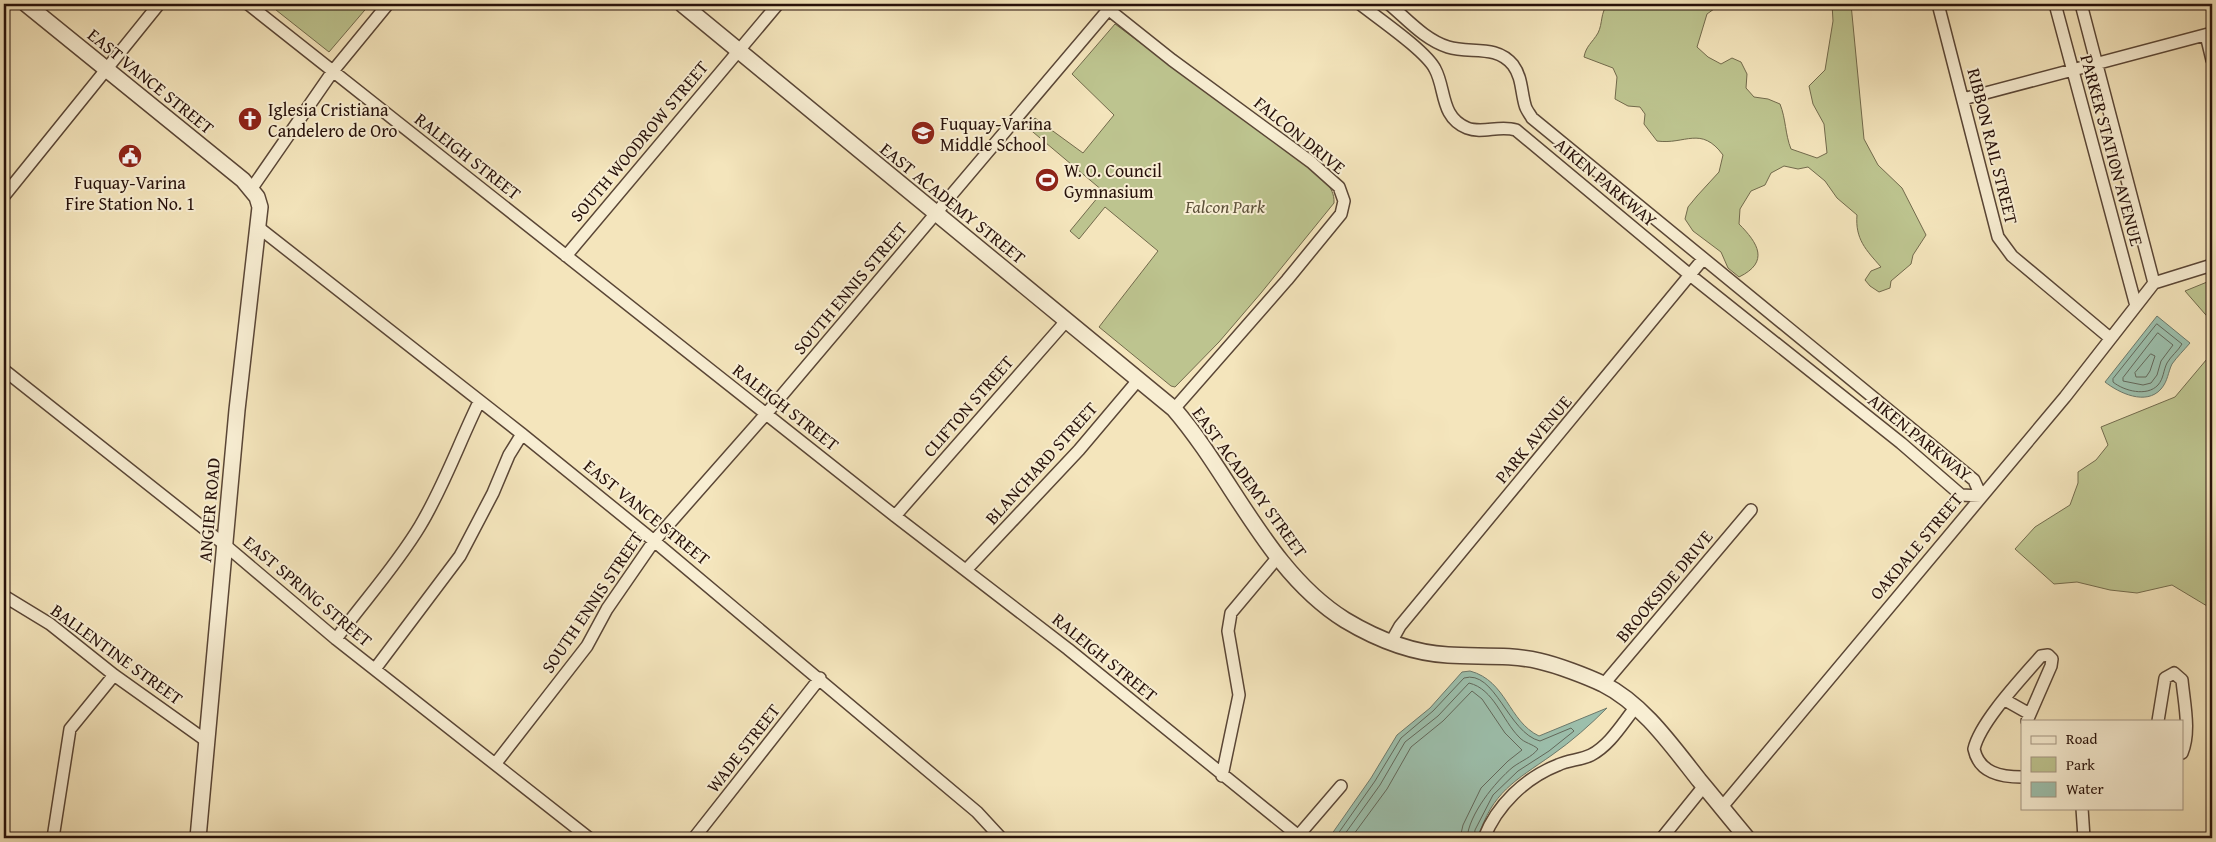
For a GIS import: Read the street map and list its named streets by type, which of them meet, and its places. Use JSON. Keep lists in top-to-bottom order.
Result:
{
  "streets": {
    "street": [
      "EAST VANCE STREET",
      "FALCON DRIVE",
      "SOUTH WOODROW STREET",
      "RIBBON RAIL STREET",
      "PARKER STATION AVENUE",
      "RALEIGH STREET",
      "AIKEN PARKWAY",
      "EAST ACADEMY STREET",
      "SOUTH ENNIS STREET",
      "CLIFTON STREET",
      "PARK AVENUE",
      "BLANCHARD STREET",
      "ANGIER ROAD",
      "OAKDALE STREET",
      "BROOKSIDE DRIVE",
      "EAST SPRING STREET",
      "BALLENTINE STREET",
      "WADE STREET"
    ]
  },
  "crossings": [
    ["EAST VANCE STREET", "SOUTH ENNIS STREET"],
    ["EAST VANCE STREET", "ANGIER ROAD"],
    ["EAST VANCE STREET", "WADE STREET"],
    ["FALCON DRIVE", "EAST ACADEMY STREET"],
    ["FALCON DRIVE", "SOUTH ENNIS STREET"],
    ["SOUTH WOODROW STREET", "RALEIGH STREET"],
    ["SOUTH WOODROW STREET", "EAST ACADEMY STREET"],
    ["RIBBON RAIL STREET", "OAKDALE STREET"],
    ["PARKER STATION AVENUE", "OAKDALE STREET"],
    ["RALEIGH STREET", "SOUTH ENNIS STREET"],
    ["RALEIGH STREET", "CLIFTON STREET"],
    ["RALEIGH STREET", "BLANCHARD STREET"],
    ["AIKEN PARKWAY", "PARK AVENUE"],
    ["AIKEN PARKWAY", "OAKDALE STREET"],
    ["EAST ACADEMY STREET", "SOUTH ENNIS STREET"],
    ["EAST ACADEMY STREET", "CLIFTON STREET"],
    ["EAST ACADEMY STREET", "PARK AVENUE"],
    ["EAST ACADEMY STREET", "BLANCHARD STREET"],
    ["EAST ACADEMY STREET", "OAKDALE STREET"],
    ["EAST ACADEMY STREET", "BROOKSIDE DRIVE"],
    ["SOUTH ENNIS STREET", "EAST SPRING STREET"],
    ["ANGIER ROAD", "EAST SPRING STREET"],
    ["ANGIER ROAD", "BALLENTINE STREET"]
  ],
  "parks": ["Falcon Park"],
  "places": {
    "church": ["Iglesia Cristiana Candelero de Oro"],
    "school or university": ["Fuquay-Varina Middle School"],
    "public building": ["Fuquay-Varina Fire Station No. 1"],
    "sports": ["W. O. Council Gymnasium"]
  },
  "legend": ["Road", "Park", "Water"]
}
